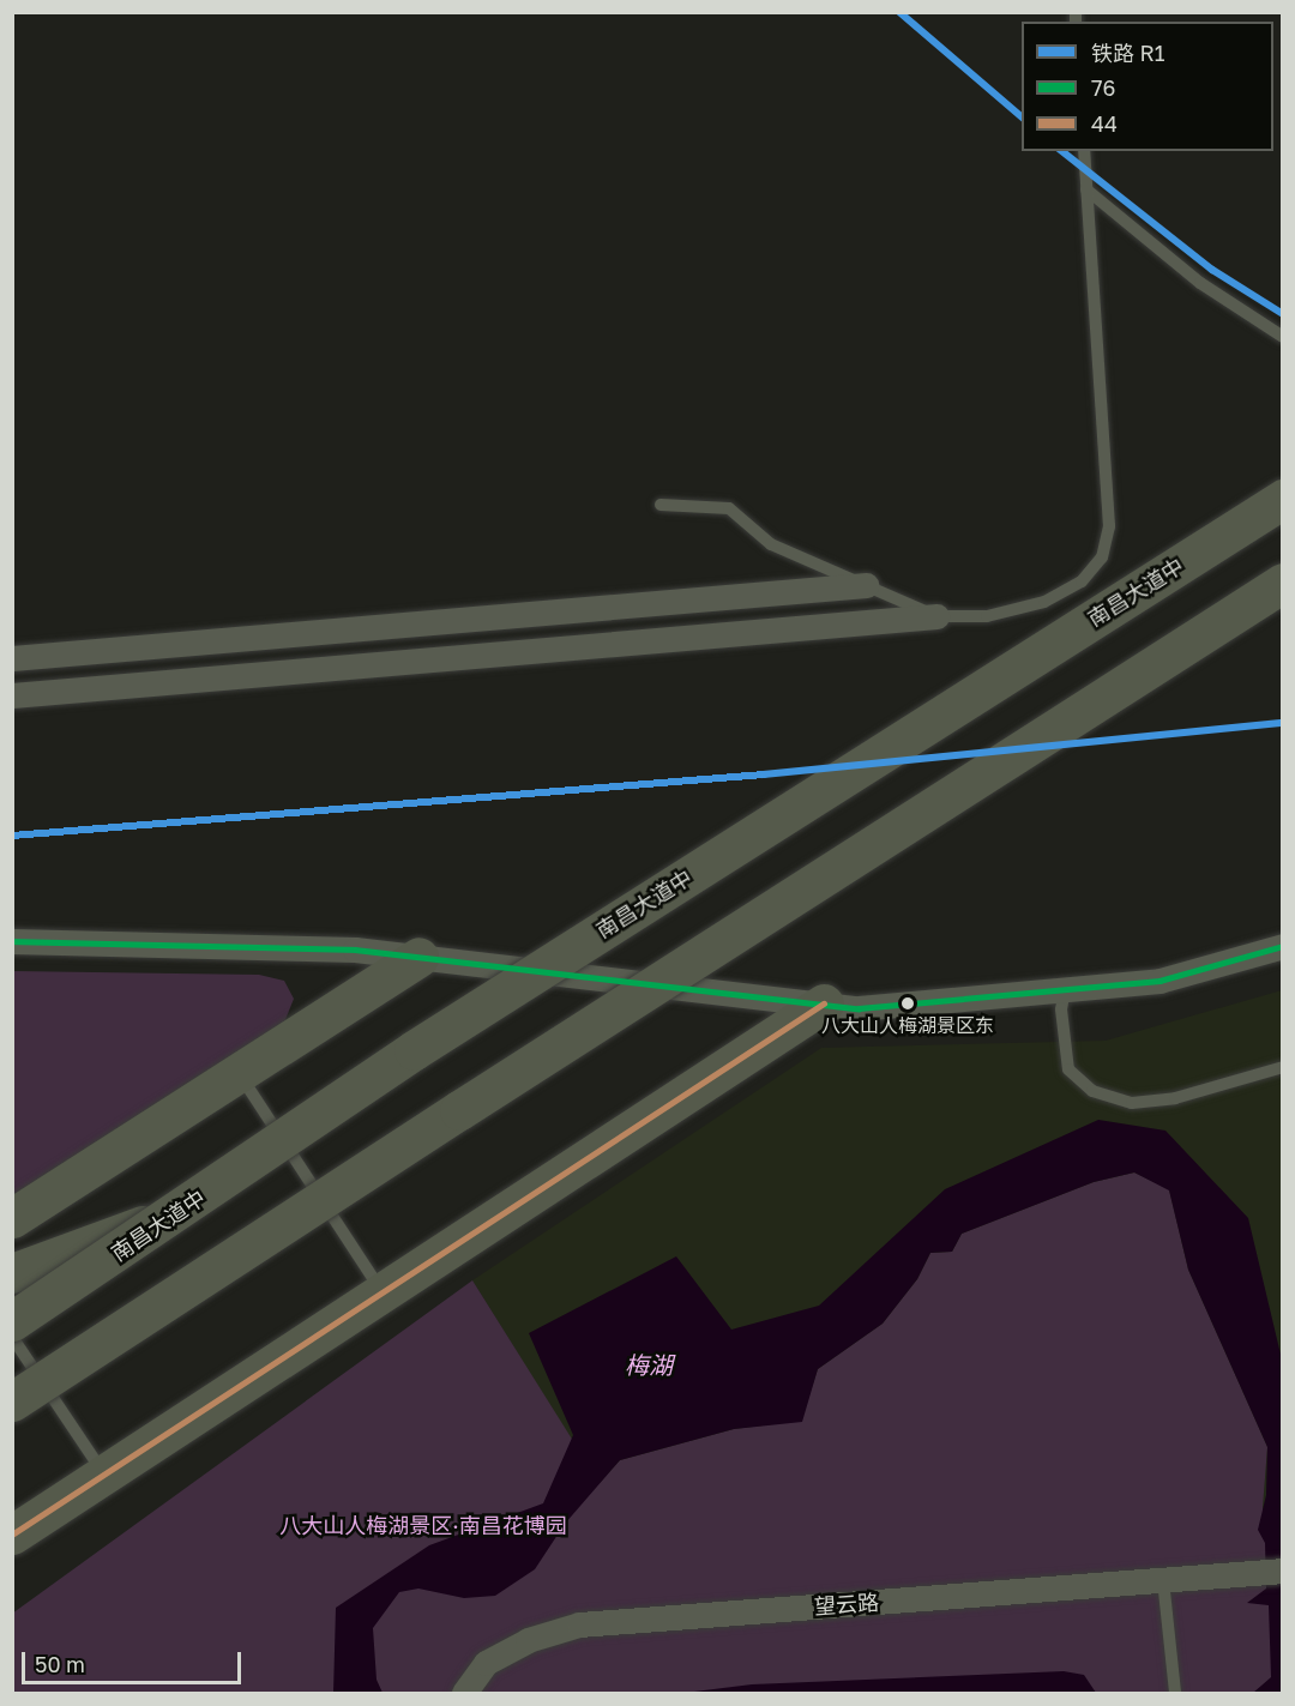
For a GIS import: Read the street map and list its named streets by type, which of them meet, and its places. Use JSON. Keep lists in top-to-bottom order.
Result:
{
  "streets": {
    "highway": ["南昌大道中"],
    "street": ["望云路"]
  },
  "water": ["梅湖"],
  "parks": ["八大山人梅湖景区·南昌花博园"],
  "places": ["八大山人梅湖景区东"],
  "lines": ["rail line R1", "transit line 76", "transit line 44"],
  "legend": ["铁路 R1", "76", "44"],
  "scale_bar": "50 m"
}
